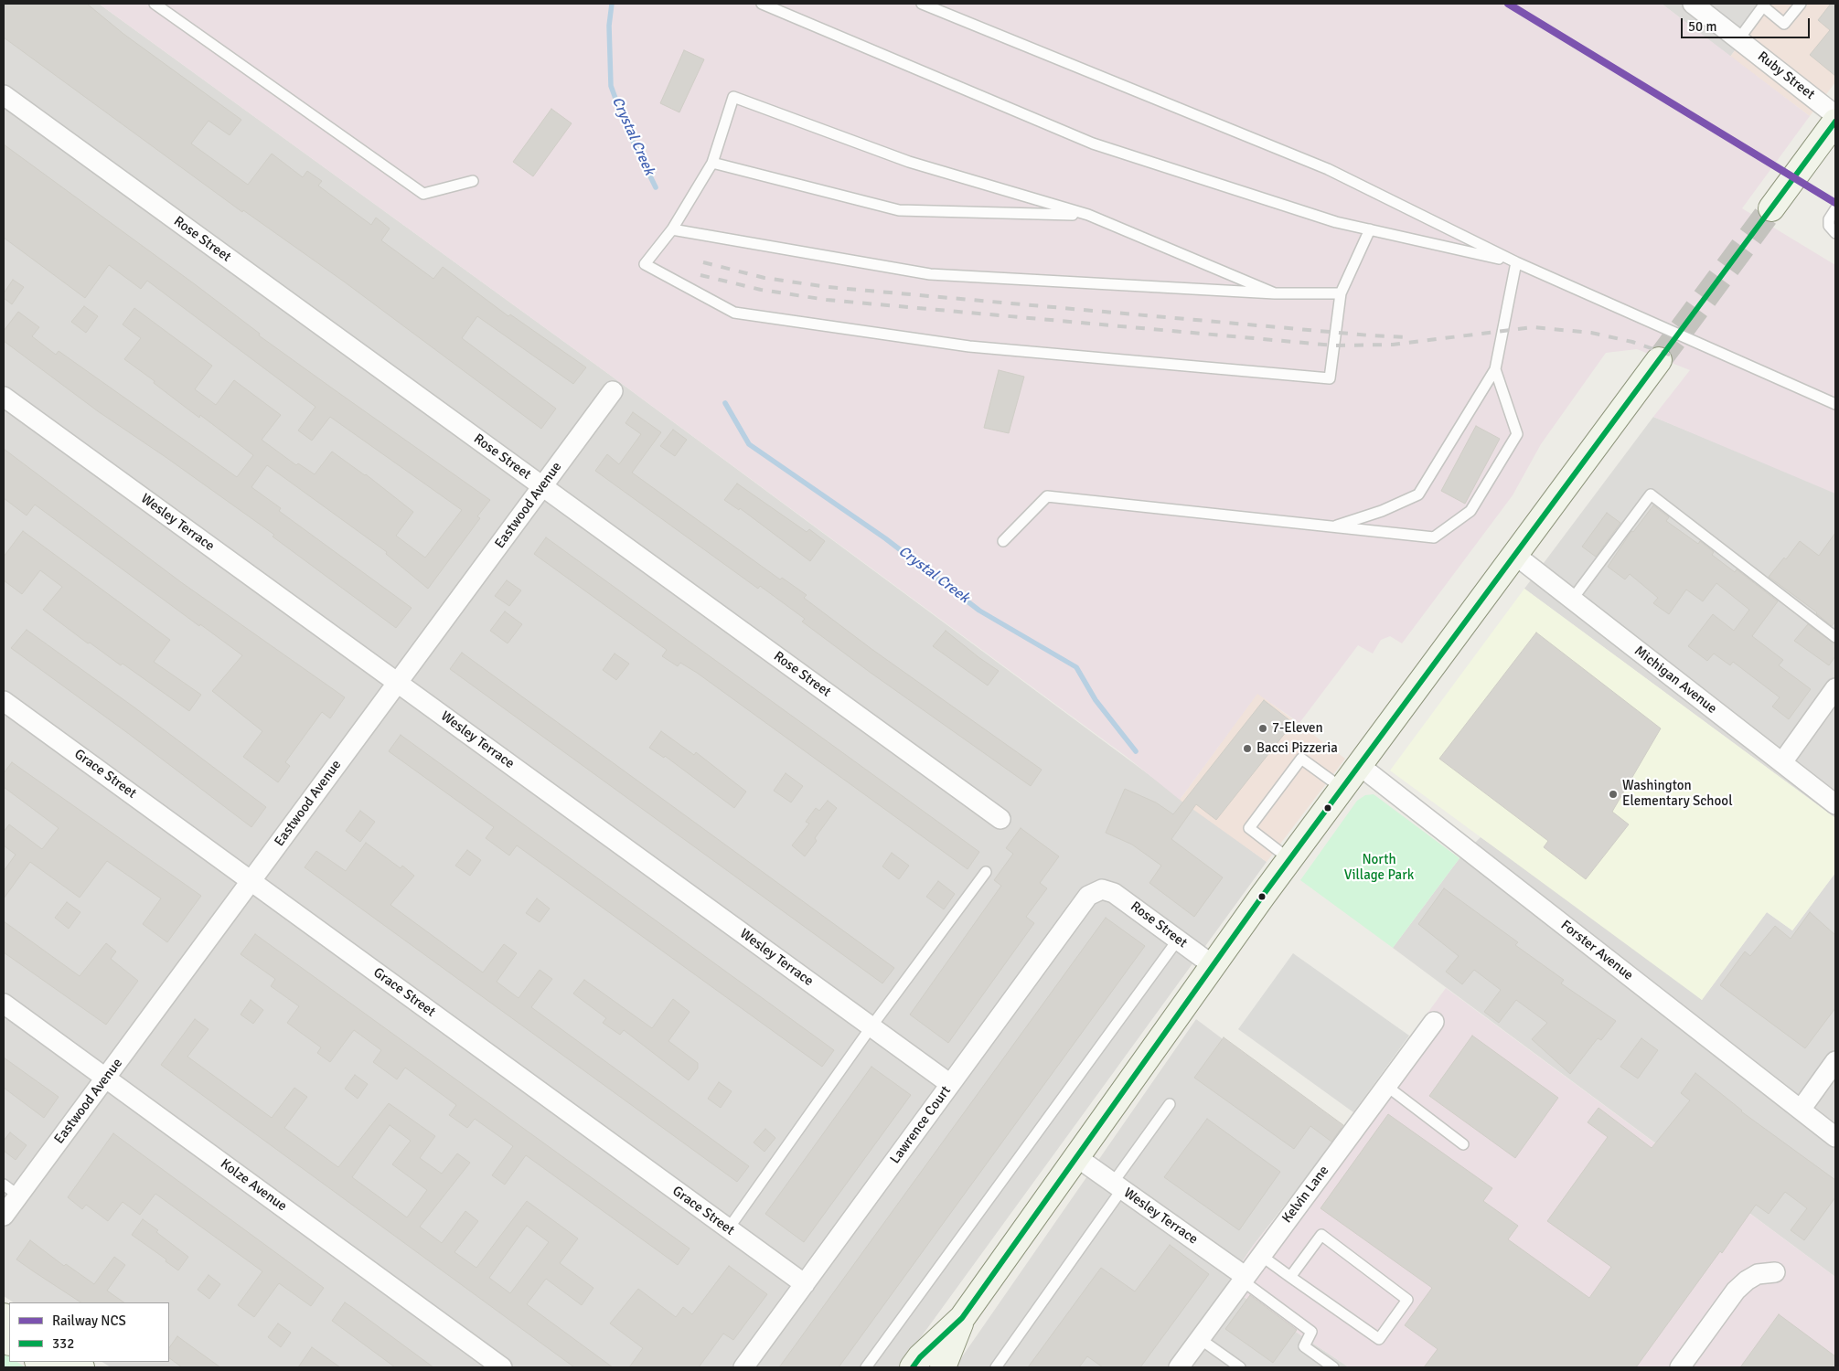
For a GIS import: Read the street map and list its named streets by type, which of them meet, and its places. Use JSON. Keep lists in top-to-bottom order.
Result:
{
  "streets": {
    "street": [
      "Ruby Street",
      "Rose Street",
      "Eastwood Avenue",
      "Wesley Terrace",
      "Michigan Avenue",
      "Grace Street",
      "Forster Avenue",
      "Lawrence Court",
      "Kolze Avenue",
      "Kelvin Lane"
    ]
  },
  "crossings": [
    ["Rose Street", "Eastwood Avenue"],
    ["Rose Street", "Lawrence Court"],
    ["Eastwood Avenue", "Wesley Terrace"],
    ["Eastwood Avenue", "Grace Street"],
    ["Eastwood Avenue", "Kolze Avenue"],
    ["Wesley Terrace", "Lawrence Court"],
    ["Wesley Terrace", "Kelvin Lane"],
    ["Grace Street", "Lawrence Court"]
  ],
  "water": ["Crystal Creek"],
  "parks": ["North Village Park"],
  "places": ["7-Eleven", "Bacci Pizzeria", "Washington Elementary School"],
  "lines": ["rail line NCS", "transit line 332"],
  "legend": ["Railway NCS", "332"],
  "scale_bar": "50 m"
}
